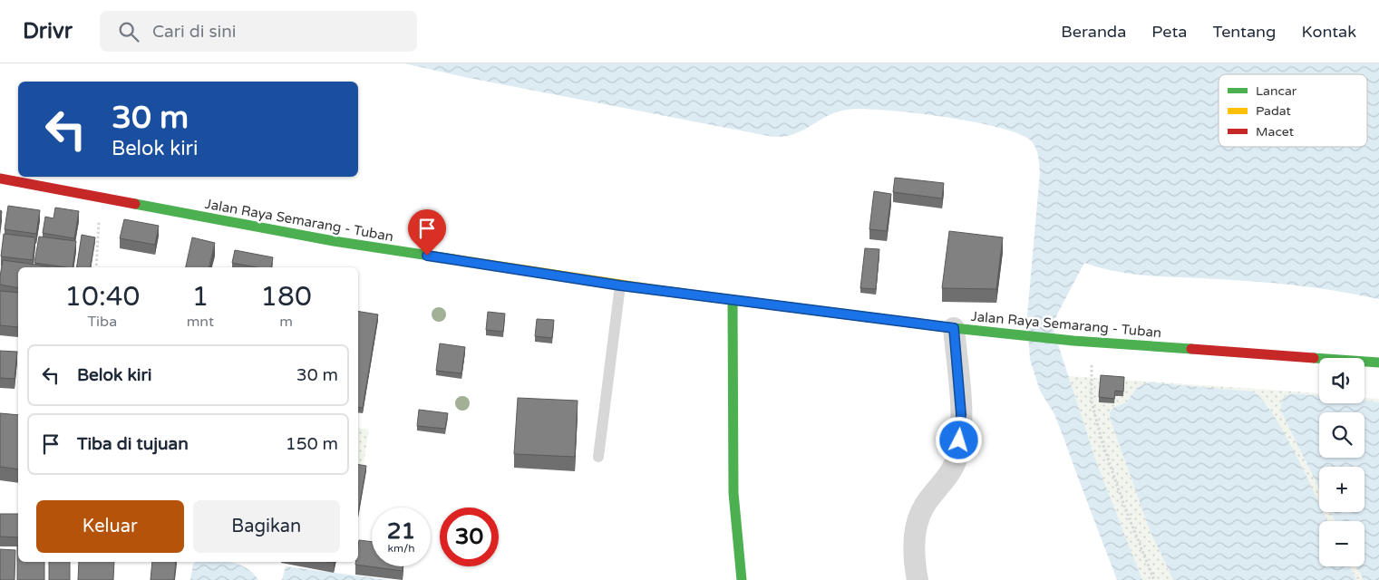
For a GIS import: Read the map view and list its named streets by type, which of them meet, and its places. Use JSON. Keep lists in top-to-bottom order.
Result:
{
  "streets": {
    "main road": ["Jalan Raya Semarang - Tuban"]
  },
  "legend": ["Lancar", "Padat", "Macet"],
  "page": {
    "header": "Drivr",
    "search": "Cari di sini",
    "nav": [
      "Beranda",
      "Peta",
      "Tentang",
      "Kontak"
    ],
    "turn": ["30 m", "Belok kiri"],
    "eta": [
      "10:40",
      "Tiba",
      "1",
      "mnt",
      "180",
      "m"
    ],
    "list": [
      {
        "name": "Belok kiri",
        "value": "30 m"
      },
      {
        "name": "Tiba di tujuan",
        "value": "150 m"
      }
    ],
    "map_buttons": ["+", "−"],
    "buttons": ["Keluar", "Bagikan"],
    "speed": "21 km/h",
    "limit": "30"
  }
}
